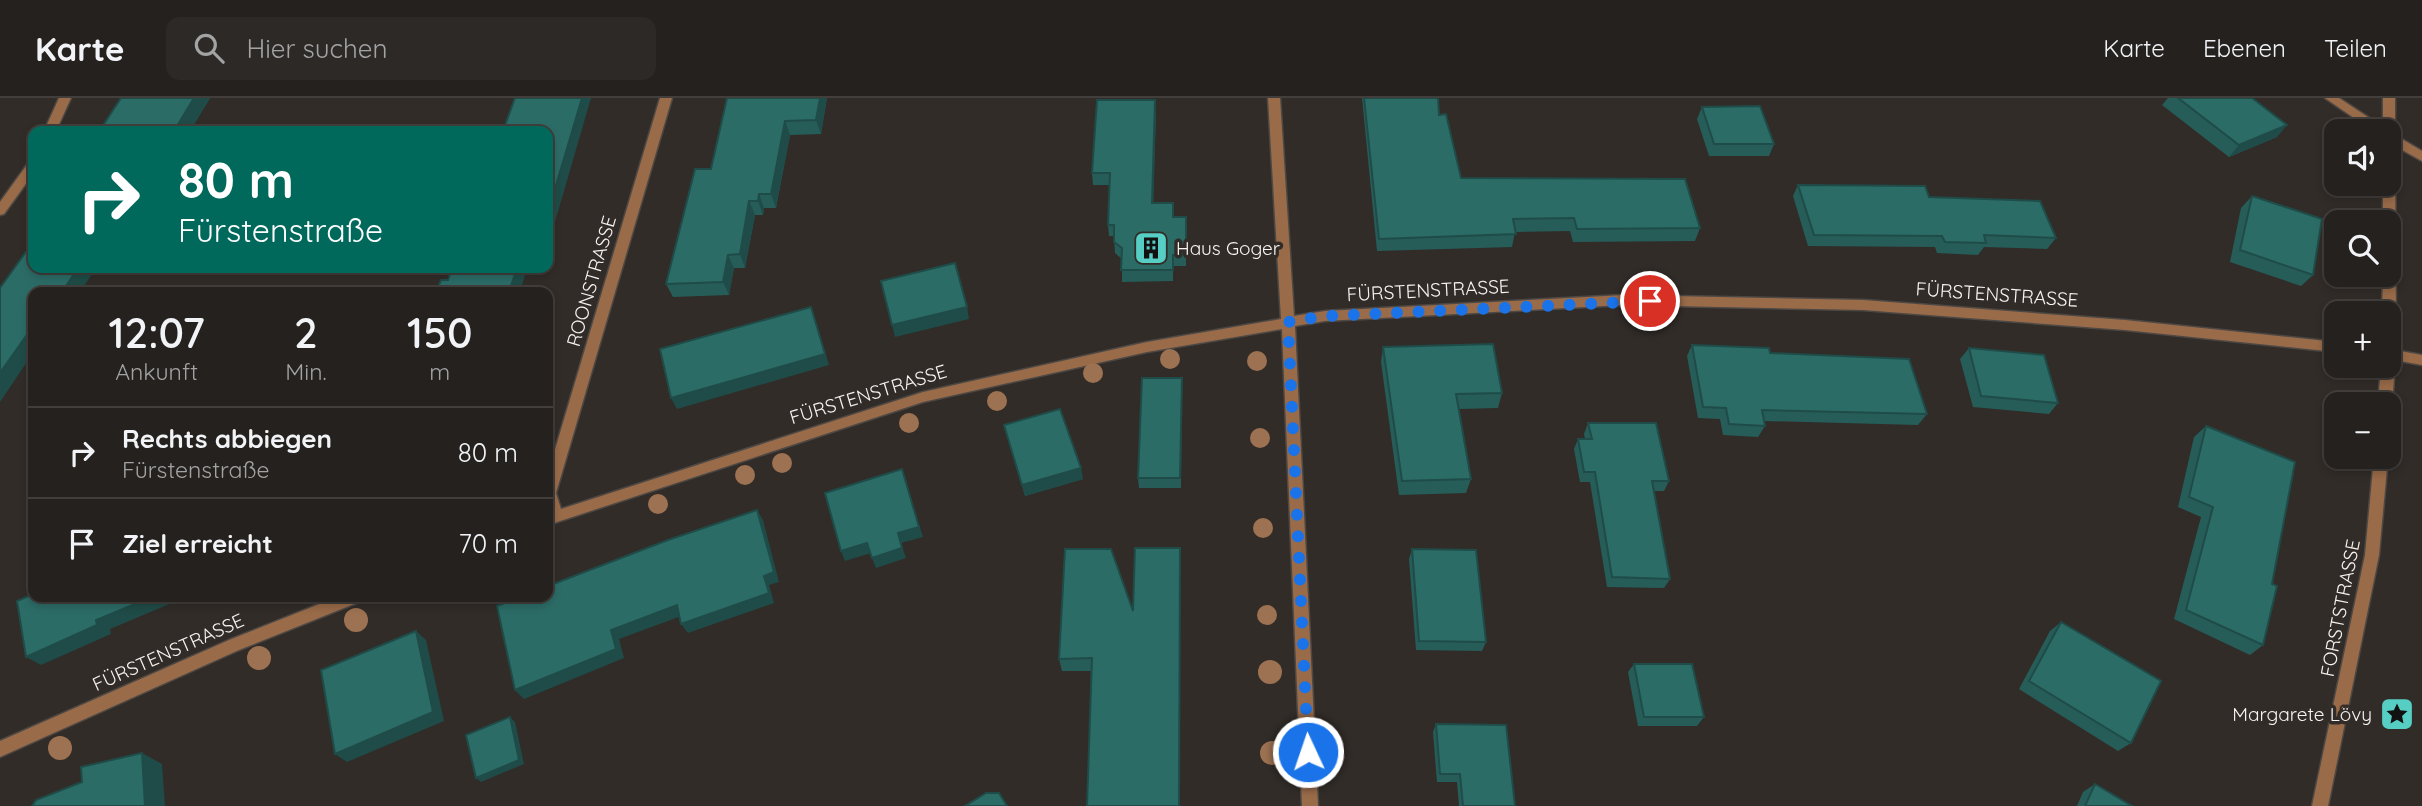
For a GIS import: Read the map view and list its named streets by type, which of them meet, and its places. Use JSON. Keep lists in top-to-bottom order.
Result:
{
  "streets": {
    "street": ["ROONSTRASSE", "FÜRSTENSTRASSE", "FORSTSTRASSE"]
  },
  "places": {
    "building": ["Haus Goger"],
    "place": ["Margarete Lövy"]
  },
  "page": {
    "header": "Karte",
    "search": "Hier suchen",
    "nav": ["Karte", "Ebenen", "Teilen"],
    "map_buttons": ["+", "−"],
    "turn": ["80 m", "Fürstenstraße"],
    "eta": [
      "12:07",
      "Ankunft",
      "2",
      "Min.",
      "150",
      "m"
    ],
    "list": [
      {
        "name": "Rechts abbiegen",
        "note": "Fürstenstraße",
        "value": "80 m"
      },
      {
        "name": "Ziel erreicht",
        "value": "70 m"
      }
    ]
  }
}
